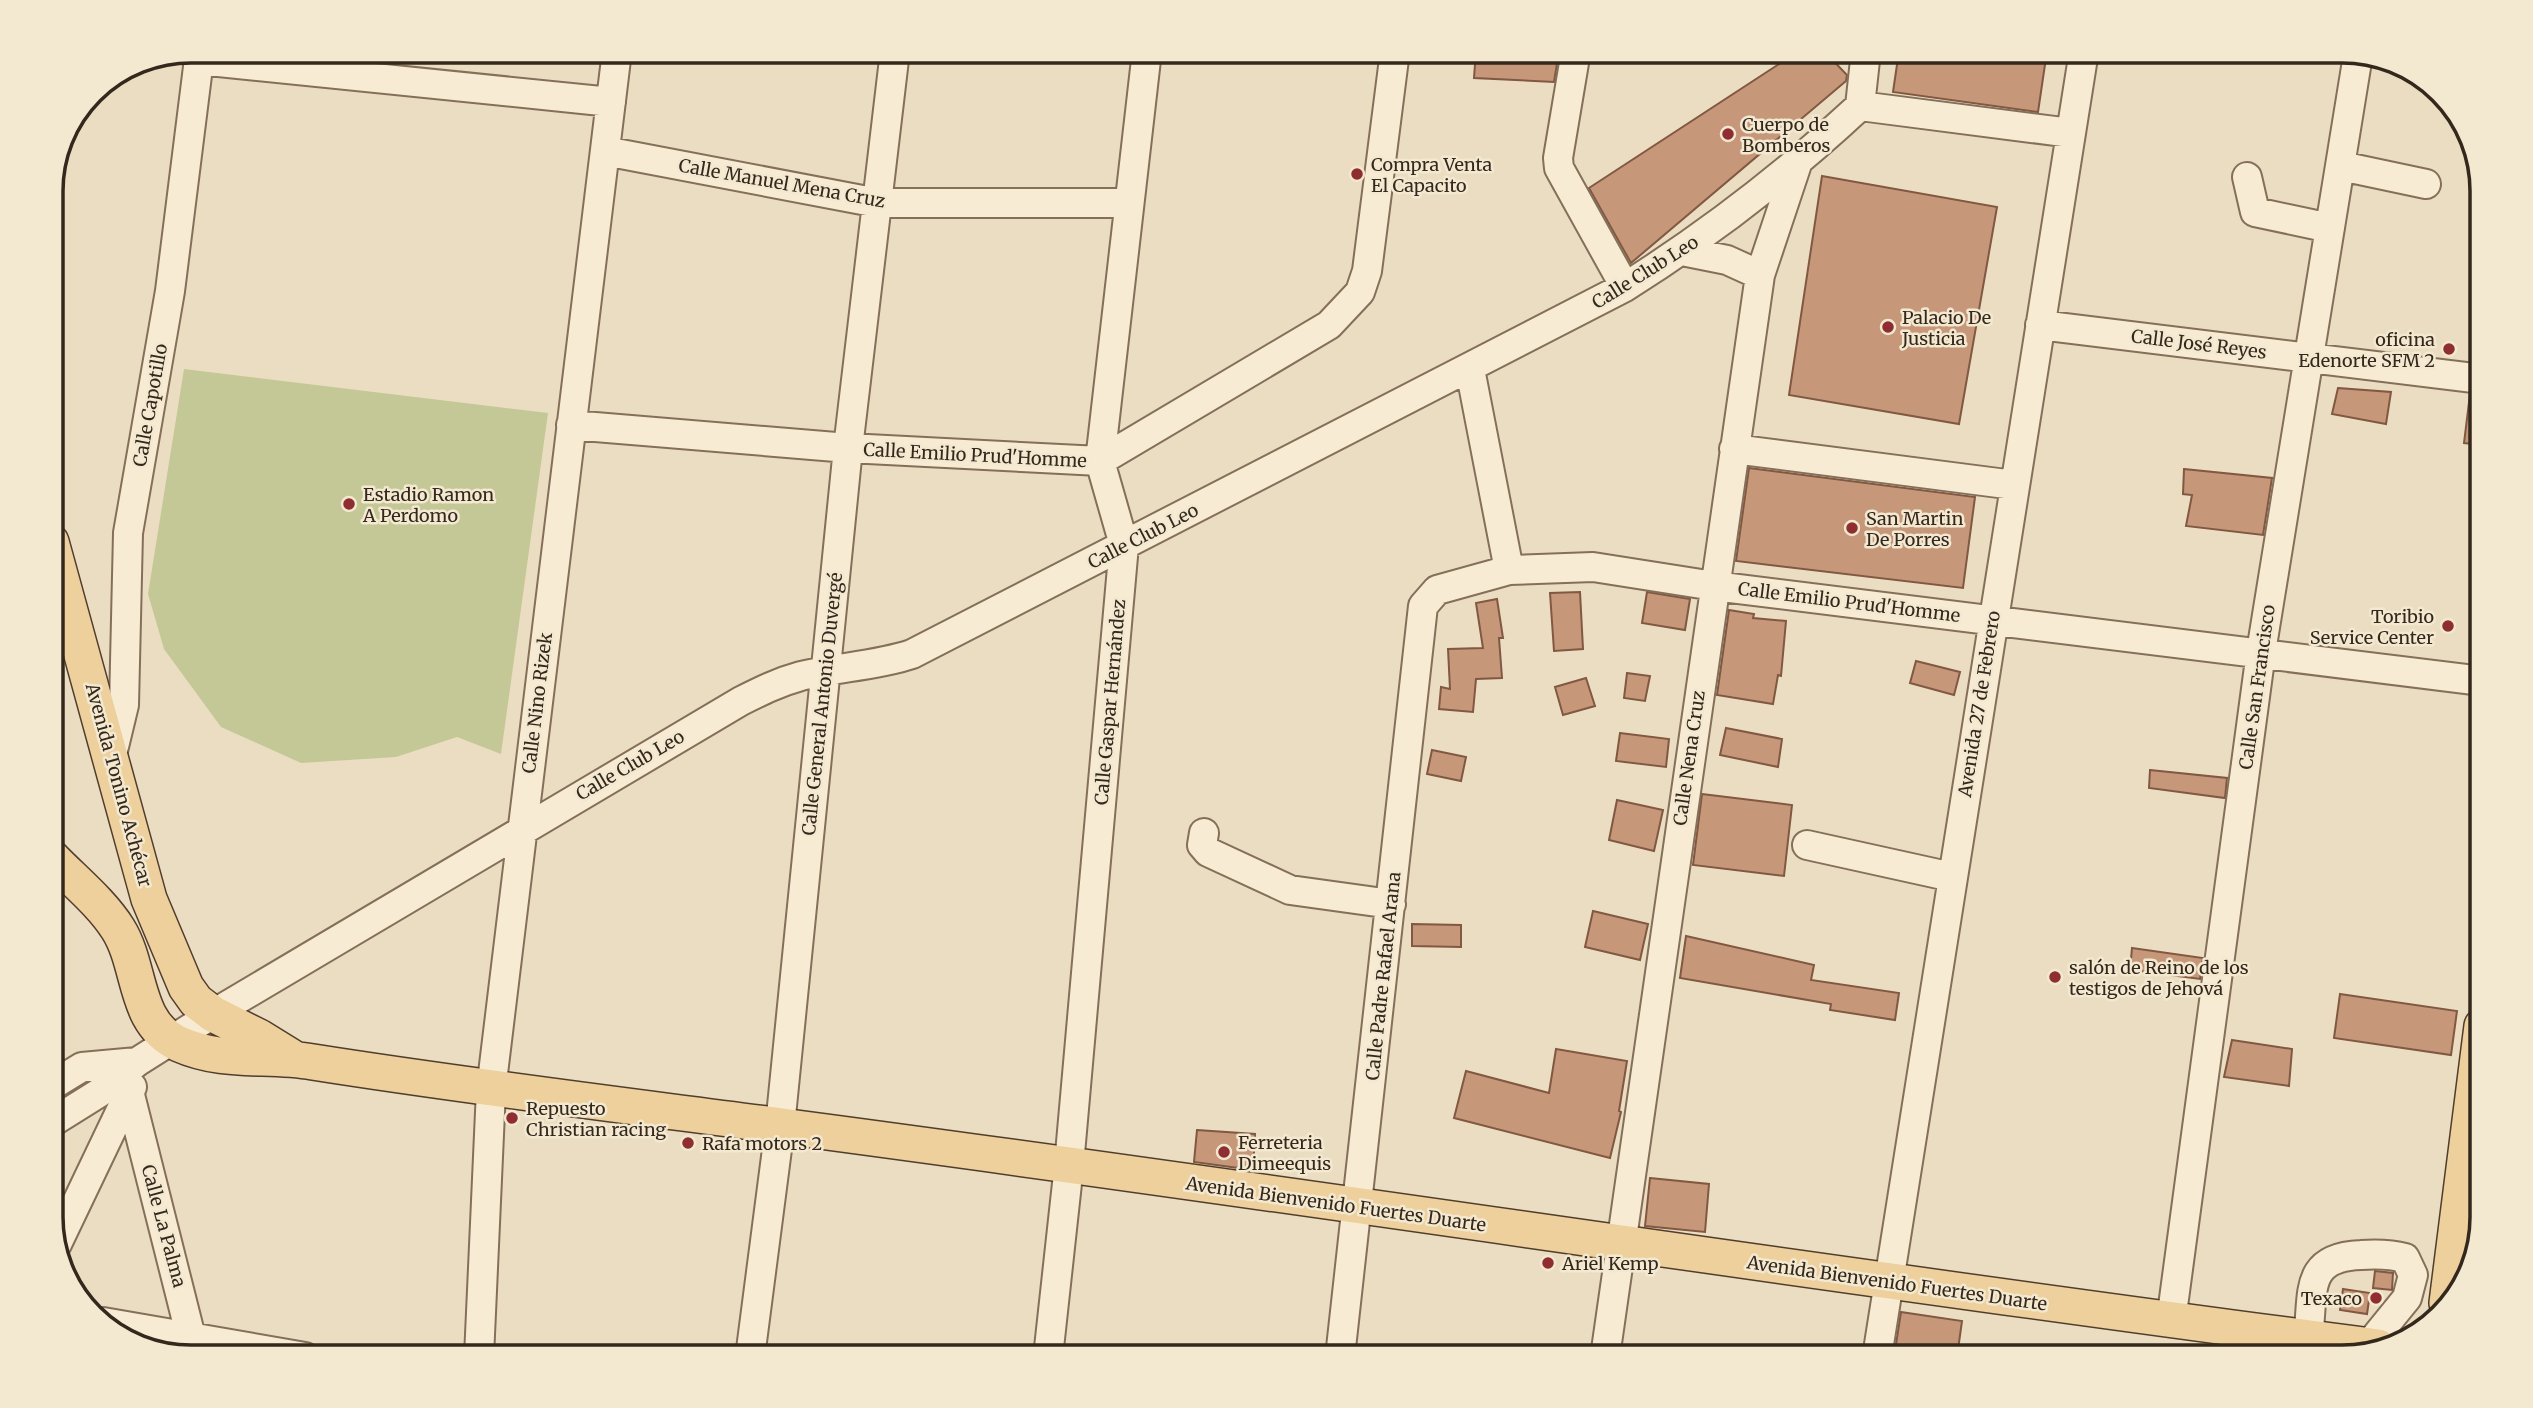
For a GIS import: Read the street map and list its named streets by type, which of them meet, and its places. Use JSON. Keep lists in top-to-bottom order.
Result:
{
  "streets": {
    "main road": ["Avenida Tonino Achécar", "Avenida Bienvenido Fuertes Duarte"],
    "street": [
      "Calle Manuel Mena Cruz",
      "Calle Club Leo",
      "Calle José Reyes",
      "Calle Capotillo",
      "Calle Emilio Prud'Homme",
      "Calle San Francisco",
      "Calle Gaspar Hernández",
      "Calle Nino Rizek",
      "Calle General Antonio Duvergé",
      "Avenida 27 de Febrero",
      "Calle Nena Cruz",
      "Calle Padre Rafael Arana",
      "Calle La Palma"
    ]
  },
  "crossings": [
    ["Calle Manuel Mena Cruz", "Calle Gaspar Hernández"],
    ["Calle Manuel Mena Cruz", "Calle Nino Rizek"],
    ["Calle Manuel Mena Cruz", "Calle General Antonio Duvergé"],
    ["Calle Club Leo", "Calle Gaspar Hernández"],
    ["Calle Club Leo", "Calle Nino Rizek"],
    ["Calle Club Leo", "Calle General Antonio Duvergé"],
    ["Calle Club Leo", "Calle Nena Cruz"],
    ["Calle Club Leo", "Avenida Tonino Achécar"],
    ["Calle Club Leo", "Avenida Bienvenido Fuertes Duarte"],
    ["Calle José Reyes", "Calle San Francisco"],
    ["Calle José Reyes", "Avenida 27 de Febrero"],
    ["Calle Capotillo", "Avenida Tonino Achécar"],
    ["Calle Emilio Prud'Homme", "Calle San Francisco"],
    ["Calle Emilio Prud'Homme", "Calle Gaspar Hernández"],
    ["Calle Emilio Prud'Homme", "Calle Nino Rizek"],
    ["Calle Emilio Prud'Homme", "Calle General Antonio Duvergé"],
    ["Calle Emilio Prud'Homme", "Avenida 27 de Febrero"],
    ["Calle Emilio Prud'Homme", "Calle Nena Cruz"],
    ["Calle Emilio Prud'Homme", "Calle Padre Rafael Arana"],
    ["Calle San Francisco", "Avenida Bienvenido Fuertes Duarte"],
    ["Calle Gaspar Hernández", "Avenida Bienvenido Fuertes Duarte"],
    ["Calle Nino Rizek", "Avenida Bienvenido Fuertes Duarte"],
    ["Calle General Antonio Duvergé", "Avenida Bienvenido Fuertes Duarte"],
    ["Avenida 27 de Febrero", "Avenida Bienvenido Fuertes Duarte"],
    ["Calle Nena Cruz", "Avenida Bienvenido Fuertes Duarte"],
    ["Avenida Tonino Achécar", "Avenida Bienvenido Fuertes Duarte"],
    ["Calle Padre Rafael Arana", "Avenida Bienvenido Fuertes Duarte"]
  ],
  "places": [
    "Cuerpo de Bomberos",
    "Compra Venta El Capacito",
    "Palacio De Justicia",
    "oficina Edenorte SFM 2",
    "Estadio Ramon A Perdomo",
    "San Martin De Porres",
    "Toribio Service Center",
    "salón de Reino de los testigos de Jehová",
    "Repuesto Christian racing",
    "Rafa motors 2",
    "Ferreteria Dimeequis",
    "Ariel Kemp",
    "Texaco"
  ]
}
